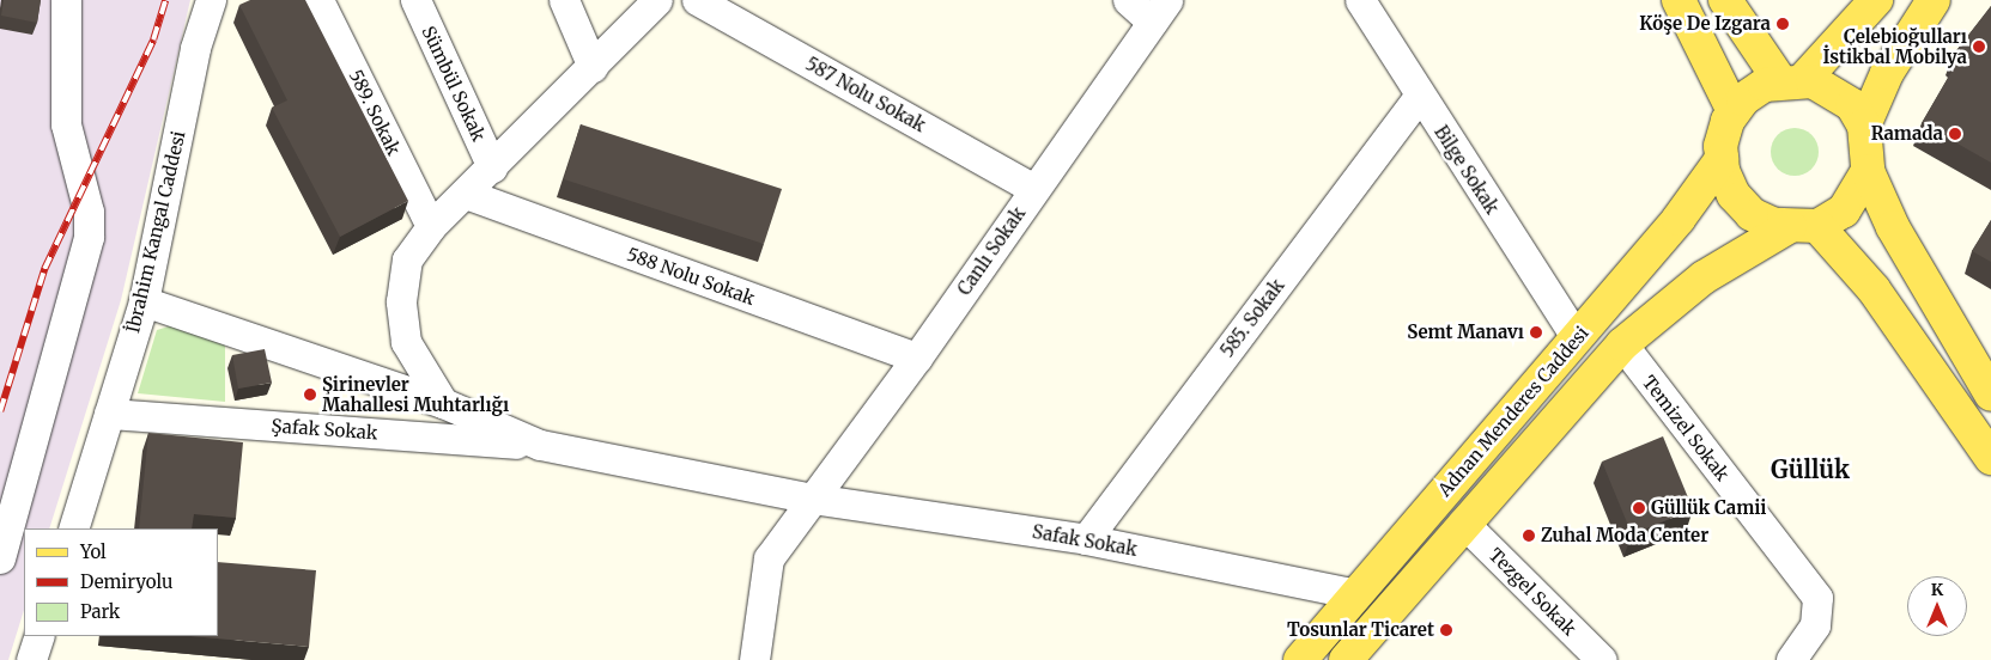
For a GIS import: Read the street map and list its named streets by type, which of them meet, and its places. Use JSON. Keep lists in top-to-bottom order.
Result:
{
  "streets": {
    "main road": ["Adnan Menderes Caddesi"],
    "street": [
      "Sümbül Sokak",
      "587 Nolu Sokak",
      "589. Sokak",
      "Bilge Sokak",
      "İbrahim Kangal Caddesi",
      "Canlı Sokak",
      "588 Nolu Sokak",
      "585. Sokak",
      "Temizel Sokak",
      "Şafak Sokak",
      "Safak Sokak",
      "Tezgel Sokak"
    ]
  },
  "crossings": [
    ["587 Nolu Sokak", "Canlı Sokak"],
    ["Bilge Sokak", "585. Sokak"],
    ["Bilge Sokak", "Adnan Menderes Caddesi"],
    ["İbrahim Kangal Caddesi", "Şafak Sokak"],
    ["Canlı Sokak", "588 Nolu Sokak"],
    ["Canlı Sokak", "Şafak Sokak"],
    ["Canlı Sokak", "Safak Sokak"],
    ["585. Sokak", "Safak Sokak"],
    ["Adnan Menderes Caddesi", "Temizel Sokak"],
    ["Adnan Menderes Caddesi", "Safak Sokak"],
    ["Adnan Menderes Caddesi", "Tezgel Sokak"],
    ["Şafak Sokak", "Safak Sokak"]
  ],
  "districts": ["Güllük"],
  "places": [
    "Köşe De Izgara",
    "Çelebioğulları İstikbal Mobilya",
    "Ramada",
    "Semt Manavı",
    "Şirinevler Mahallesi Muhtarlığı",
    "Güllük Camii",
    "Zuhal Moda Center",
    "Tosunlar Ticaret"
  ],
  "legend": ["Yol", "Demiryolu", "Park"],
  "north": "top"
}
